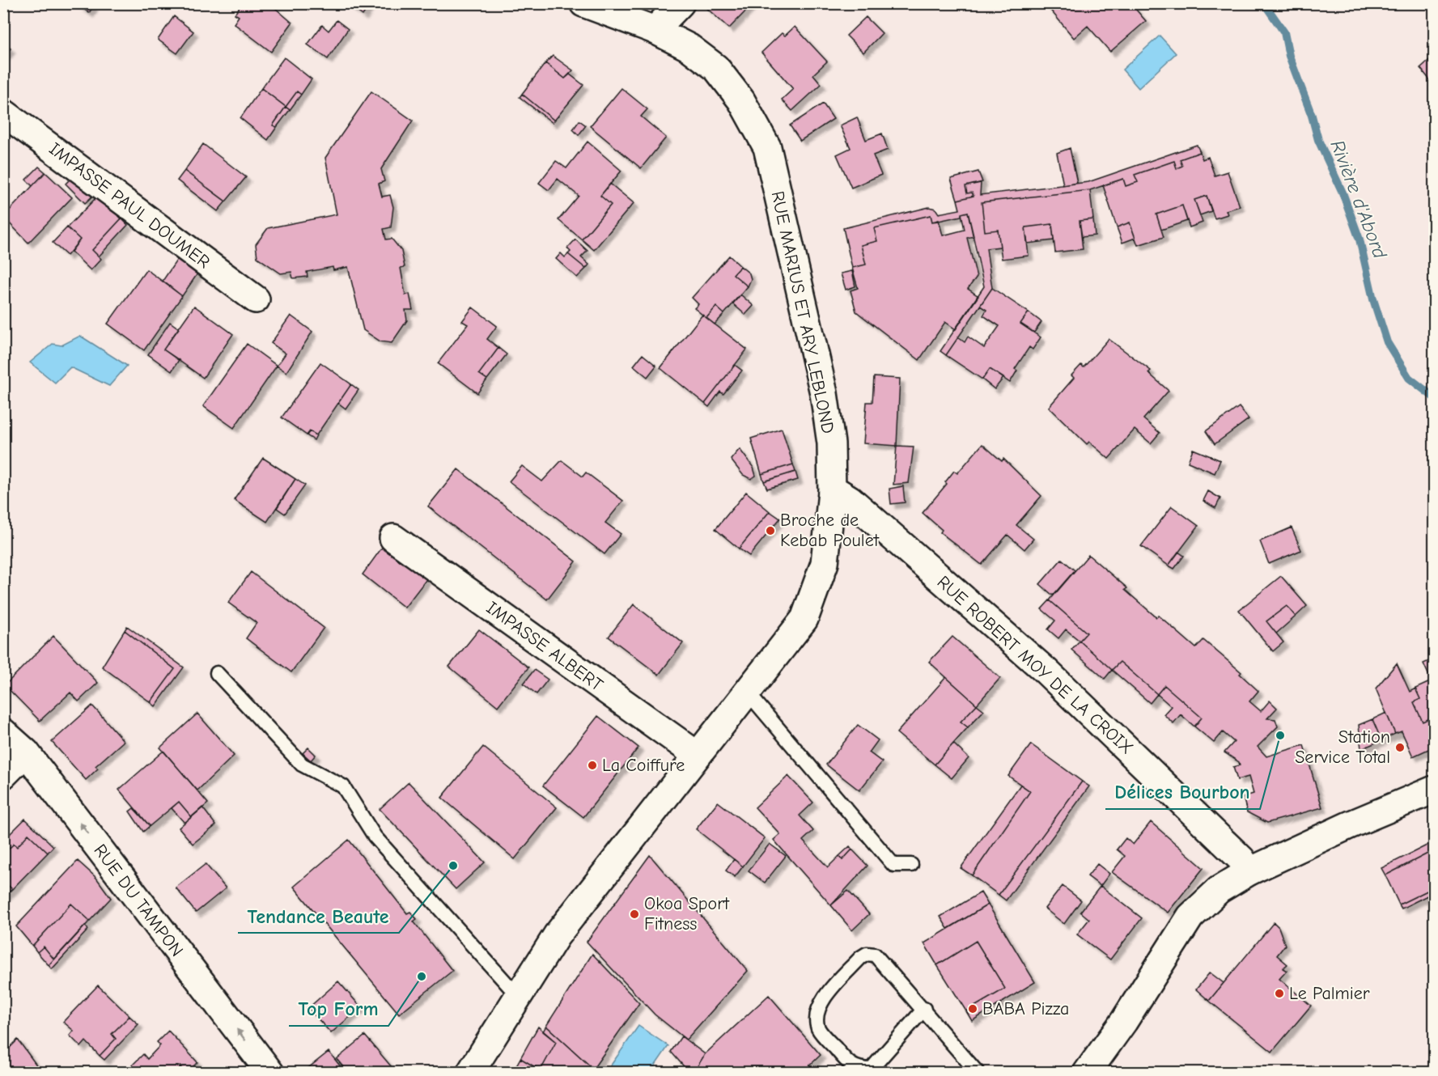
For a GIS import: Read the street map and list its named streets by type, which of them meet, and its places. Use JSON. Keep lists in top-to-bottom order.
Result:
{
  "streets": {
    "main road": [
      "IMPASSE PAUL DOUMER",
      "RUE MARIUS ET ARY LEBLOND",
      "IMPASSE ALBERT",
      "RUE ROBERT MOY DE LA CROIX",
      "RUE DU TAMPON"
    ]
  },
  "crossings": [
    ["RUE MARIUS ET ARY LEBLOND", "IMPASSE ALBERT"],
    ["RUE MARIUS ET ARY LEBLOND", "RUE ROBERT MOY DE LA CROIX"]
  ],
  "one_way": ["RUE DU TAMPON"],
  "water": ["Rivière d'Abord"],
  "places": [
    "Broche de Kebab Poulet",
    "Délices Bourbon",
    "Station Service Total",
    "La Coiffure",
    "Tendance Beaute",
    "Okoa Sport Fitness",
    "Top Form",
    "Le Palmier",
    "BABA Pizza"
  ]
}
